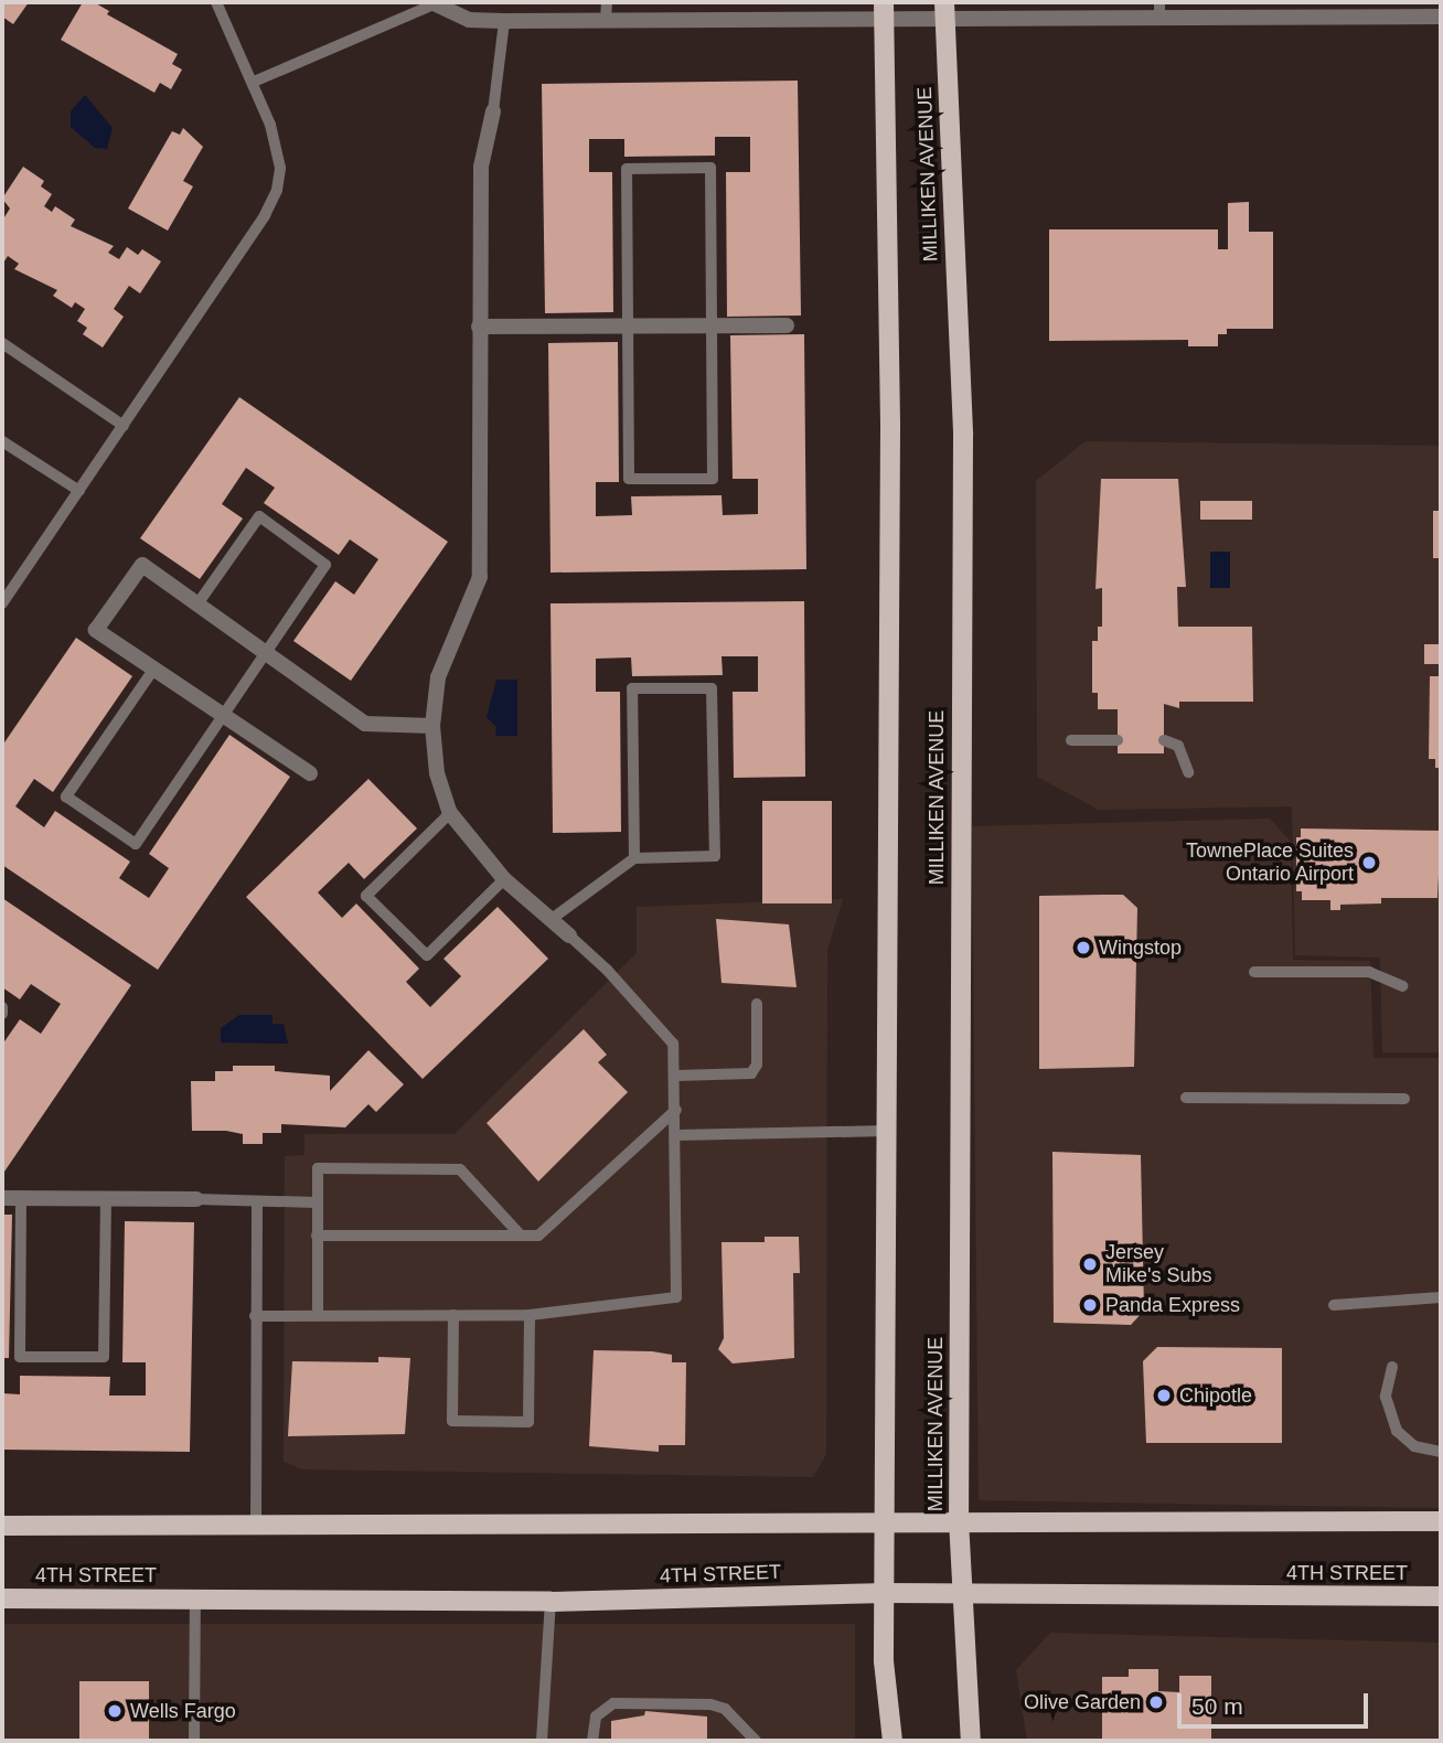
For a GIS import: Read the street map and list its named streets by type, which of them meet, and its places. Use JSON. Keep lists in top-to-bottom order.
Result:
{
  "streets": {
    "main road": ["MILLIKEN AVENUE", "4TH STREET"]
  },
  "crossings": [
    ["MILLIKEN AVENUE", "4TH STREET"]
  ],
  "places": [
    "TownePlace Suites Ontario Airport",
    "Wingstop",
    "Jersey Mike's Subs",
    "Panda Express",
    "Chipotle",
    "Olive Garden",
    "Wells Fargo"
  ],
  "scale_bar": "50 m"
}
